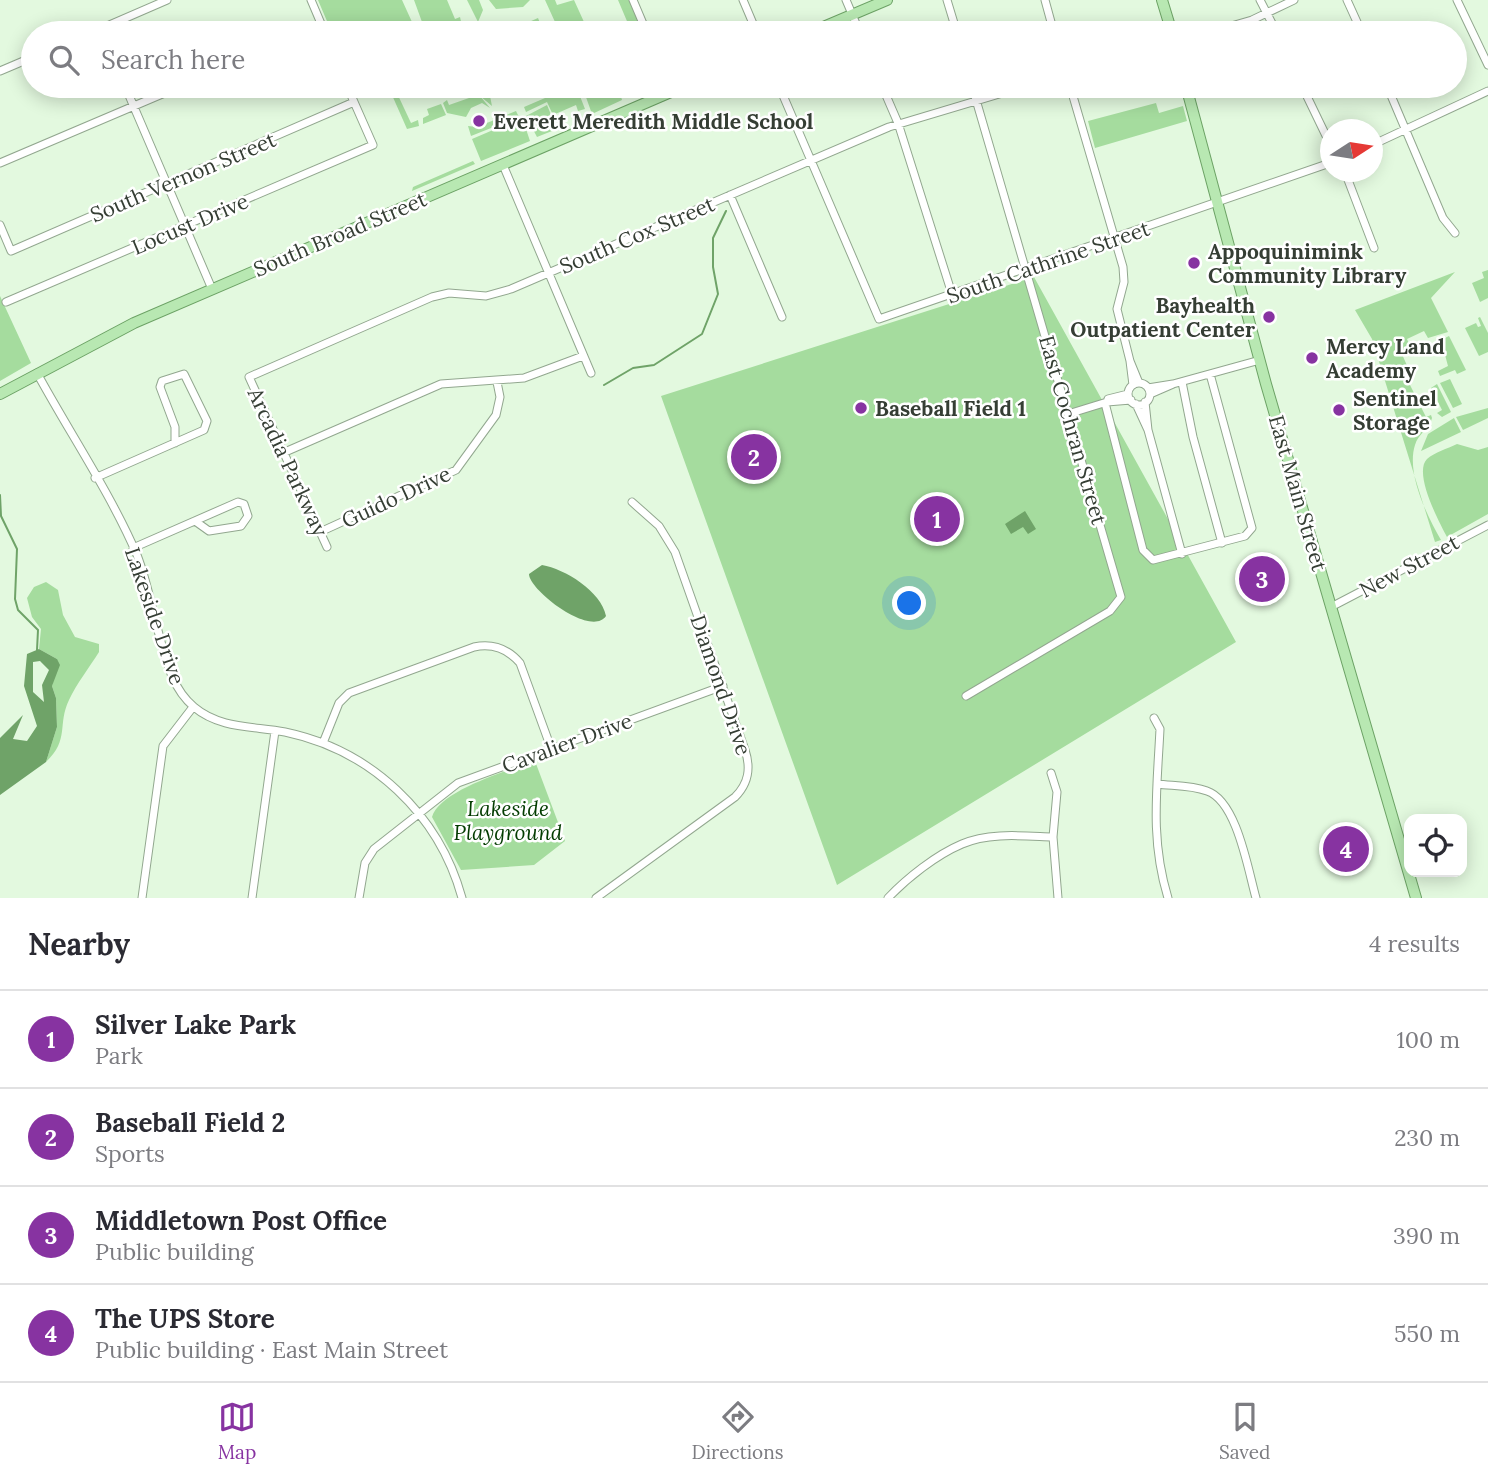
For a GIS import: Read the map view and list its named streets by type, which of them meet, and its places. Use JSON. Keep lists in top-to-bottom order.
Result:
{
  "streets": {
    "main road": ["South Broad Street", "East Main Street"],
    "street": [
      "South Vernon Street",
      "Locust Drive",
      "South Cox Street",
      "South Cathrine Street",
      "East Cochran Street",
      "Arcadia Parkway",
      "Guido Drive",
      "New Street",
      "Lakeside Drive",
      "Diamond Drive",
      "Cavalier Drive"
    ]
  },
  "crossings": [
    ["South Vernon Street", "Locust Drive"],
    ["South Broad Street", "Lakeside Drive"],
    ["South Cox Street", "South Cathrine Street"],
    ["South Cox Street", "East Cochran Street"],
    ["South Cox Street", "Arcadia Parkway"],
    ["South Cathrine Street", "East Cochran Street"],
    ["South Cathrine Street", "East Main Street"],
    ["Arcadia Parkway", "Guido Drive"],
    ["East Main Street", "New Street"],
    ["Lakeside Drive", "Cavalier Drive"],
    ["Diamond Drive", "Cavalier Drive"]
  ],
  "parks": ["Lakeside Playground"],
  "places": [
    "Everett Meredith Middle School",
    "Appoquinimink Community Library",
    "Bayhealth Outpatient Center",
    "Mercy Land Academy",
    "Baseball Field 1",
    "Sentinel Storage"
  ],
  "north": "right",
  "page": {
    "search": "Search here",
    "pins": [
      "2",
      "1",
      "3",
      "4"
    ],
    "heading": ["Nearby", "4 results"],
    "list": [
      {
        "mark": "1",
        "name": "Silver Lake Park",
        "note": "Park",
        "value": "100 m"
      },
      {
        "mark": "2",
        "name": "Baseball Field 2",
        "note": "Sports",
        "value": "230 m"
      },
      {
        "mark": "3",
        "name": "Middletown Post Office",
        "note": "Public building",
        "value": "390 m"
      },
      {
        "mark": "4",
        "name": "The UPS Store",
        "note": "Public building · East Main Street",
        "value": "550 m"
      }
    ],
    "nav": ["Map", "Directions", "Saved"]
  }
}
